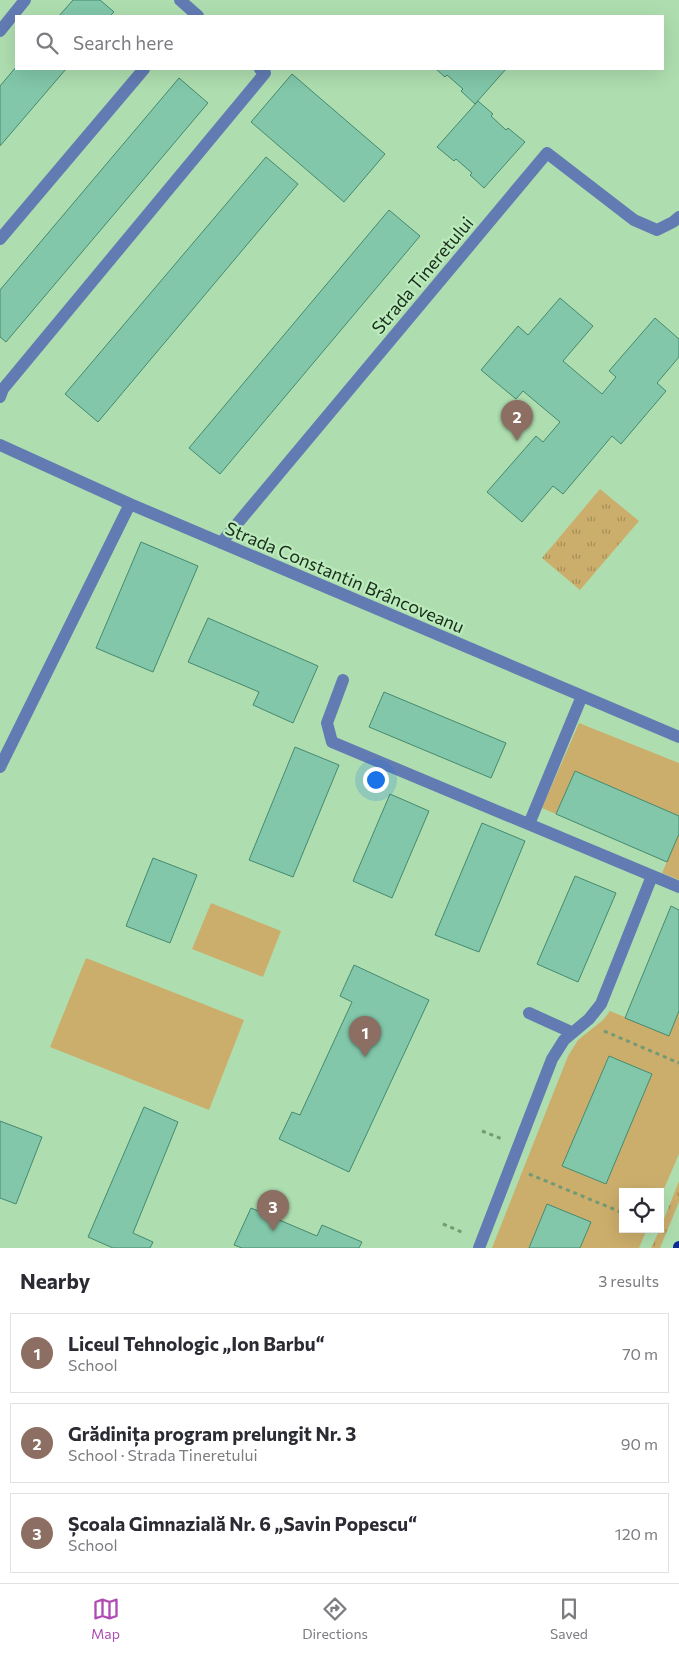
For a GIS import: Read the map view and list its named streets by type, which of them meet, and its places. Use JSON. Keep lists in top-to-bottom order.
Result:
{
  "streets": {
    "street": ["Strada Tineretului", "Strada Constantin Brâncoveanu"]
  },
  "crossings": [
    ["Strada Tineretului", "Strada Constantin Brâncoveanu"]
  ],
  "page": {
    "search": "Search here",
    "pins": ["2", "1", "3"],
    "heading": ["Nearby", "3 results"],
    "list": [
      {
        "mark": "1",
        "name": "Liceul Tehnologic „Ion Barbu“",
        "note": "School",
        "value": "70 m"
      },
      {
        "mark": "2",
        "name": "Grădinița program prelungit Nr. 3",
        "note": "School · Strada Tineretului",
        "value": "90 m"
      },
      {
        "mark": "3",
        "name": "Școala Gimnazială Nr. 6 „Savin Popescu“",
        "note": "School",
        "value": "120 m"
      }
    ],
    "nav": ["Map", "Directions", "Saved"]
  }
}
